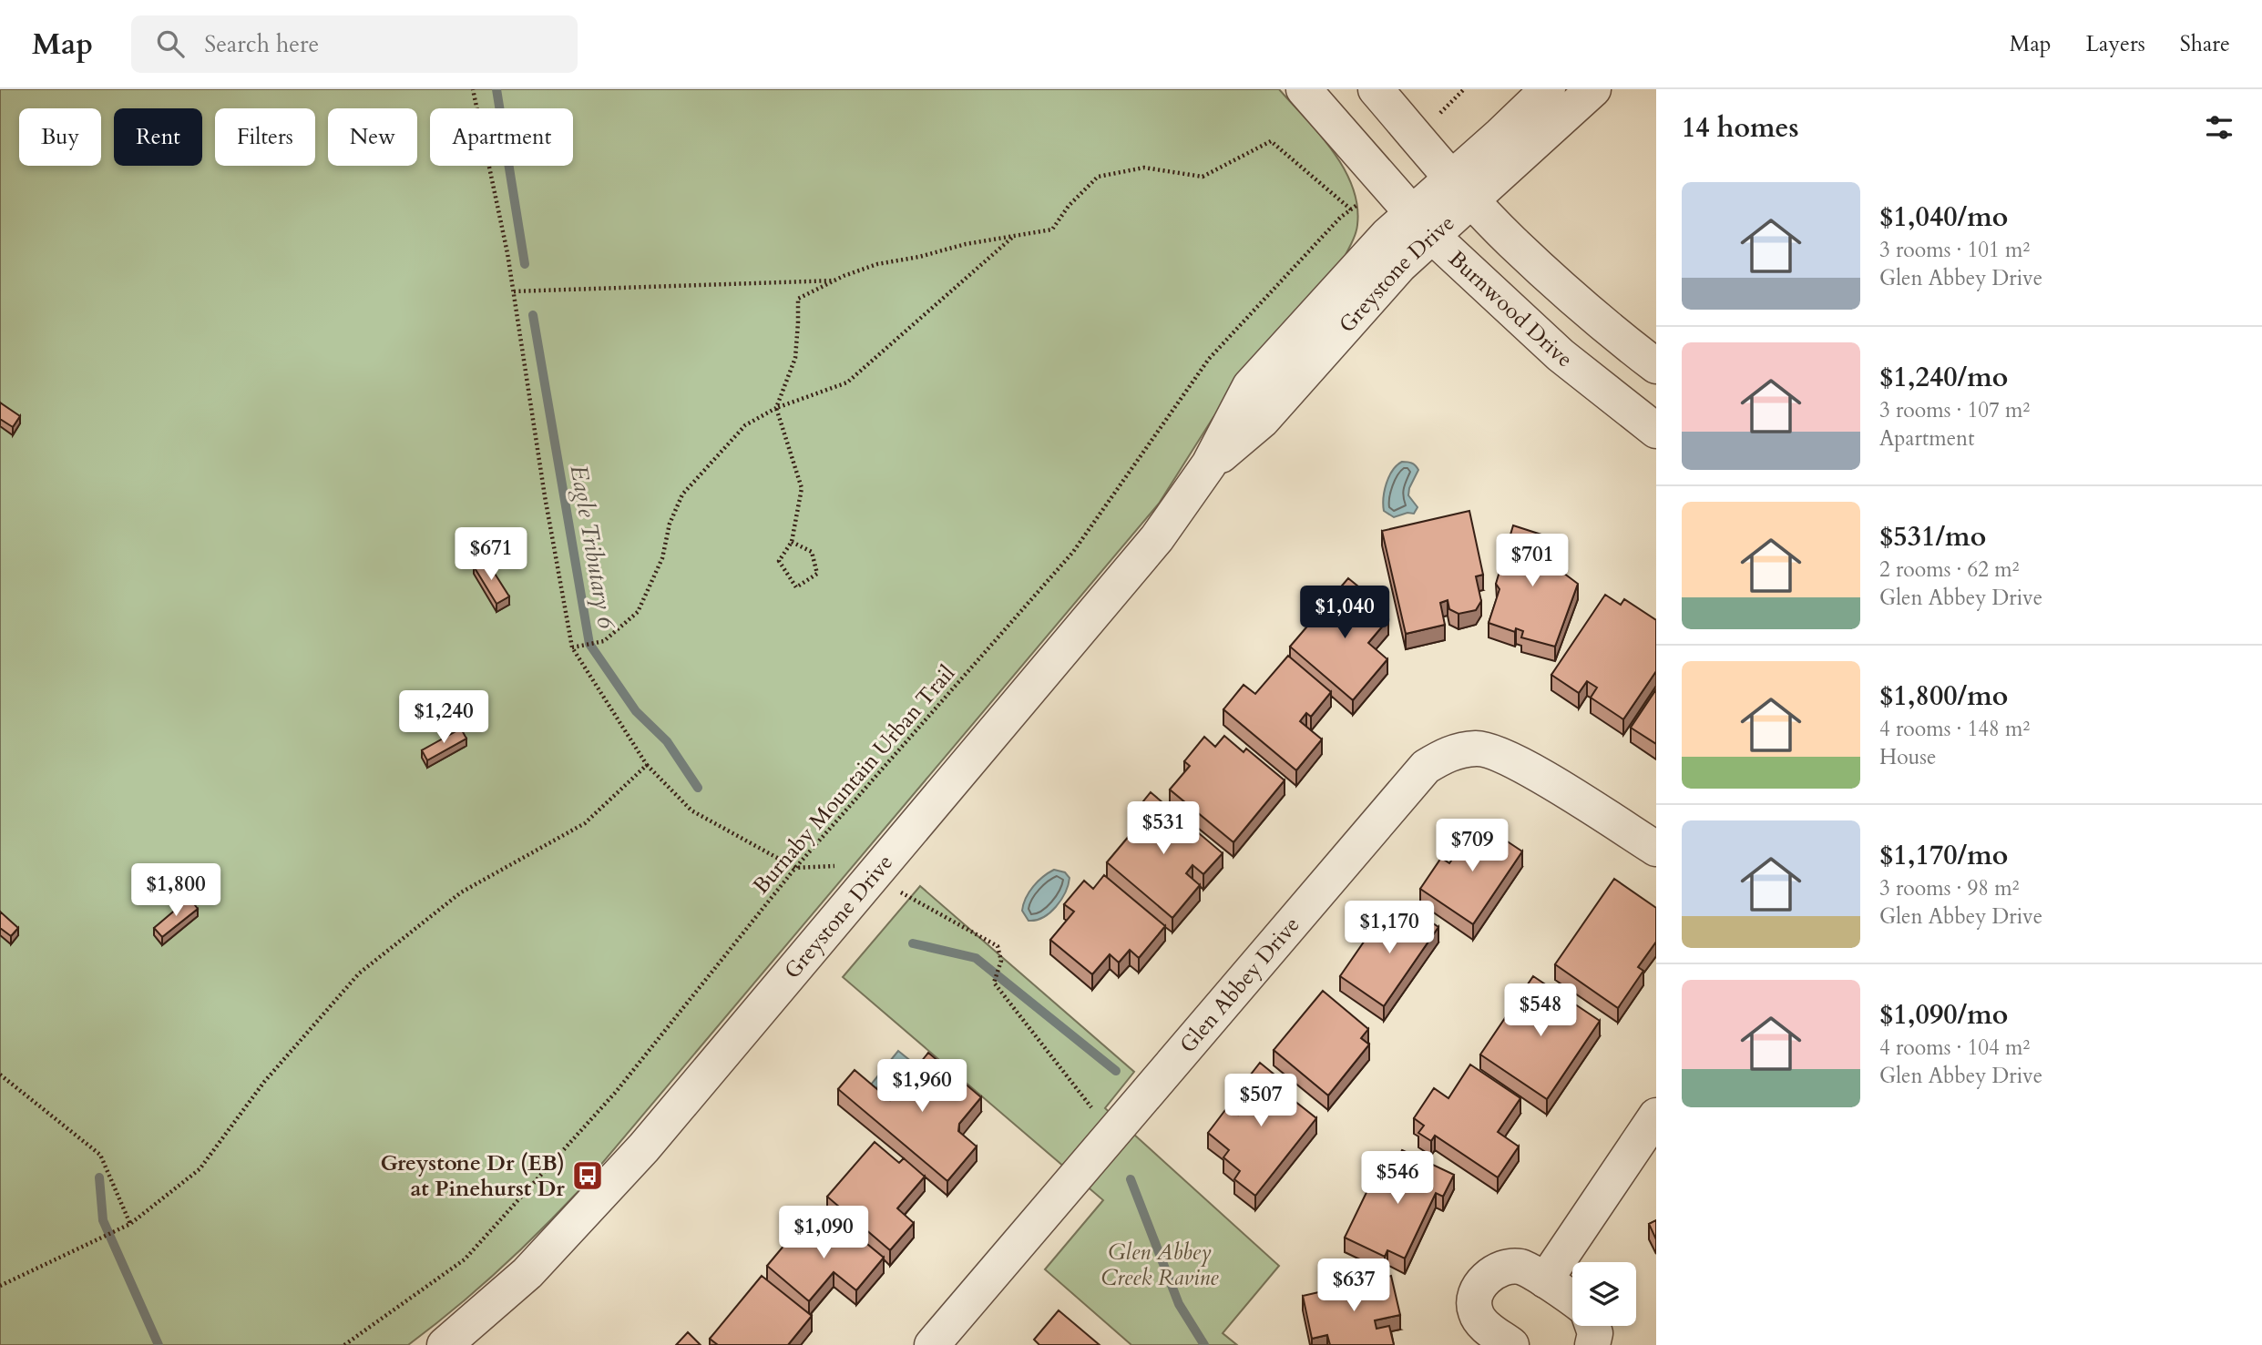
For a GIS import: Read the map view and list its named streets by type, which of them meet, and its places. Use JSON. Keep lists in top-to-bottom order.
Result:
{
  "streets": {
    "street": ["Greystone Drive", "Burnwood Drive", "Glen Abbey Drive"],
    "path": ["Burnaby Mountain Urban Trail"]
  },
  "crossings": [
    ["Greystone Drive", "Burnwood Drive"]
  ],
  "water": ["Eagle Tributary 6"],
  "parks": ["Glen Abbey Creek Ravine"],
  "places": {
    "bus stop": ["Greystone Dr (EB) at Pinehurst Dr"]
  },
  "page": {
    "header": "Map",
    "search": "Search here",
    "nav": ["Map", "Layers", "Share"],
    "heading": "14 homes",
    "chip": [
      "Buy",
      "Rent",
      "Filters",
      "New",
      "Apartment"
    ],
    "list": [
      {
        "name": "$1,040/mo",
        "note": "3 rooms · 101 m² · Glen Abbey Drive"
      },
      {
        "name": "$1,240/mo",
        "note": "3 rooms · 107 m² · Apartment"
      },
      {
        "name": "$531/mo",
        "note": "2 rooms · 62 m² · Glen Abbey Drive"
      },
      {
        "name": "$1,800/mo",
        "note": "4 rooms · 148 m² · House"
      },
      {
        "name": "$1,170/mo",
        "note": "3 rooms · 98 m² · Glen Abbey Drive"
      },
      {
        "name": "$1,090/mo",
        "note": "4 rooms · 104 m² · Glen Abbey Drive"
      }
    ],
    "price": [
      "$671",
      "$701",
      "$1,040",
      "$1,240",
      "$531",
      "$709",
      "$1,800",
      "$1,170",
      "$548",
      "$1,960",
      "$507",
      "$546",
      "$1,090",
      "$637"
    ]
  }
}
